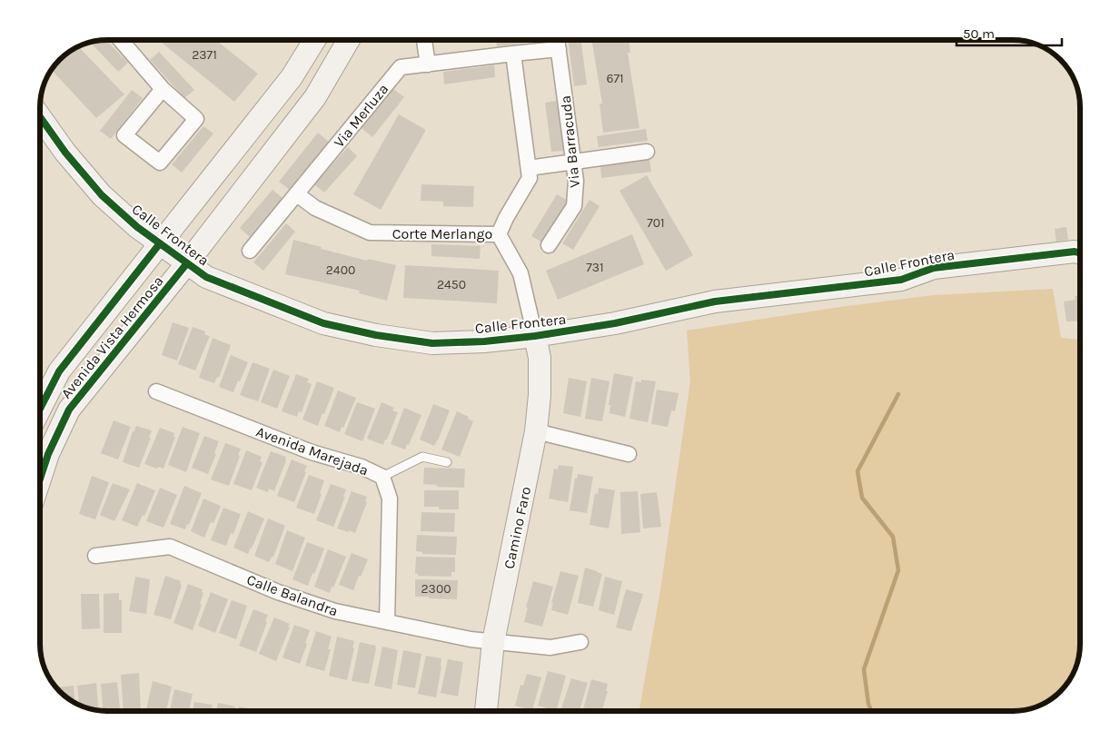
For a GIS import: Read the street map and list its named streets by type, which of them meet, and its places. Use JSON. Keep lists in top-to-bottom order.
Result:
{
  "streets": {
    "street": [
      "Via Merluza",
      "Via Barracuda",
      "Corte Merlango",
      "Calle Frontera",
      "Avenida Vista Hermosa",
      "Avenida Marejada",
      "Camino Faro",
      "Calle Balandra"
    ]
  },
  "crossings": [
    ["Via Merluza", "Corte Merlango"],
    ["Calle Frontera", "Avenida Vista Hermosa"],
    ["Calle Frontera", "Camino Faro"],
    ["Avenida Marejada", "Calle Balandra"],
    ["Camino Faro", "Calle Balandra"]
  ],
  "house_numbers": [
    "2371",
    "671",
    "701",
    "731",
    "2400",
    "2450",
    "2300"
  ],
  "scale_bar": "50 m"
}
